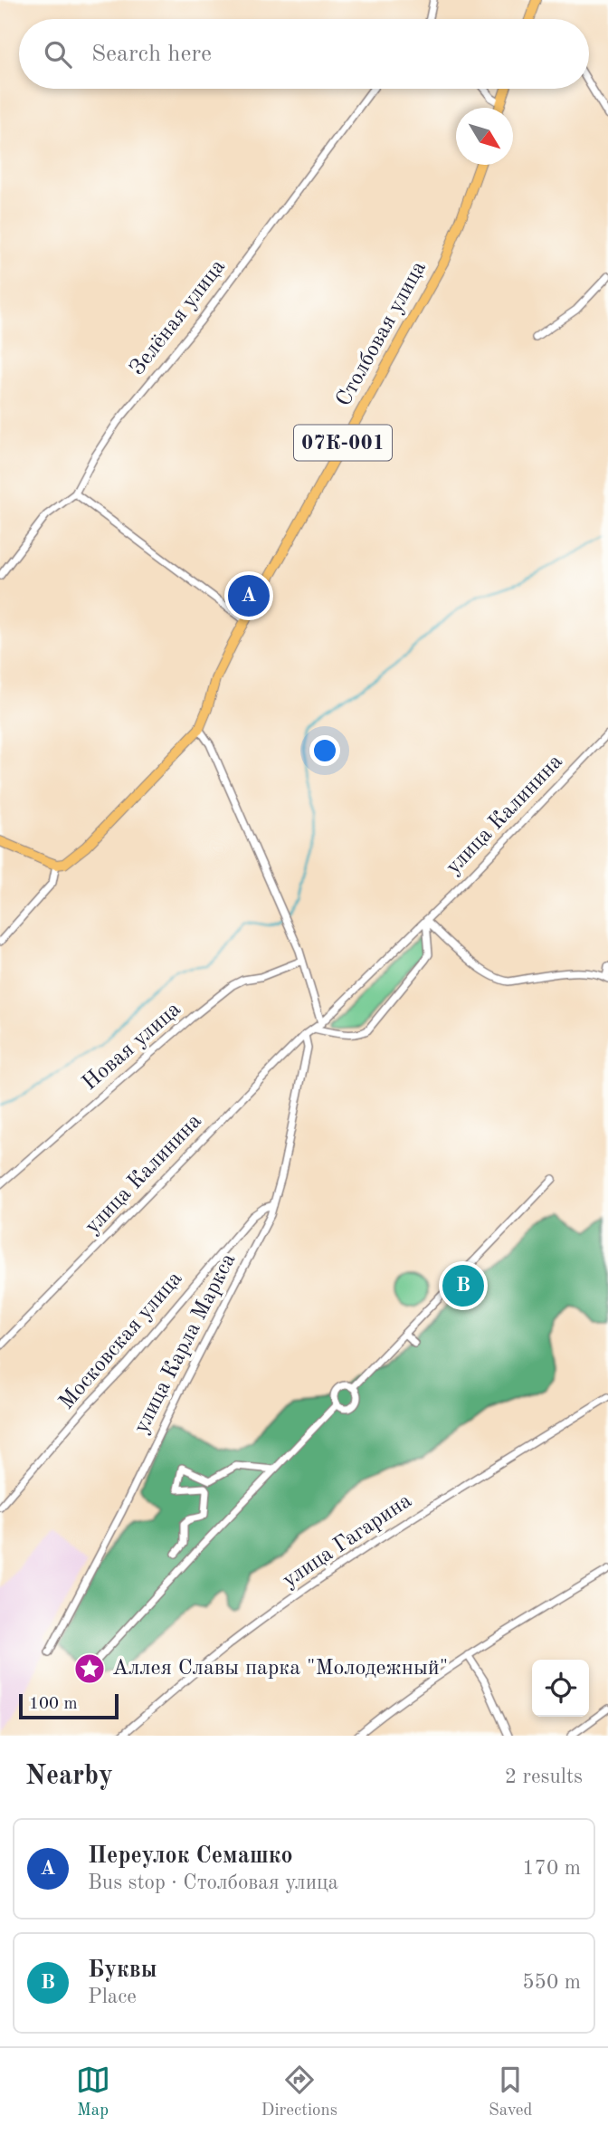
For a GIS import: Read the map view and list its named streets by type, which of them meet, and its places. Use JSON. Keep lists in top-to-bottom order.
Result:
{
  "streets": {
    "main road": ["Столбовая улица", "07К-001"],
    "street": [
      "Зелёная улица",
      "улица Калинина",
      "Новая улица",
      "Московская улица",
      "улица Карла Маркса",
      "улица Гагарина"
    ]
  },
  "crossings": [
    ["Столбовая улица", "07К-001"],
    ["улица Калинина", "улица Карла Маркса"],
    ["Московская улица", "улица Карла Маркса"]
  ],
  "places": {
    "place": ["Аллея Славы парка \"Молодежный\""]
  },
  "scale_bar": "100 m",
  "north": "bottom right",
  "page": {
    "search": "Search here",
    "pins": ["A", "B"],
    "scale": "100 m",
    "heading": ["Nearby", "2 results"],
    "list": [
      {
        "mark": "A",
        "name": "Переулок Семашко",
        "note": "Bus stop · Столбовая улица",
        "value": "170 m"
      },
      {
        "mark": "B",
        "name": "Буквы",
        "note": "Place",
        "value": "550 m"
      }
    ],
    "nav": ["Map", "Directions", "Saved"]
  }
}
